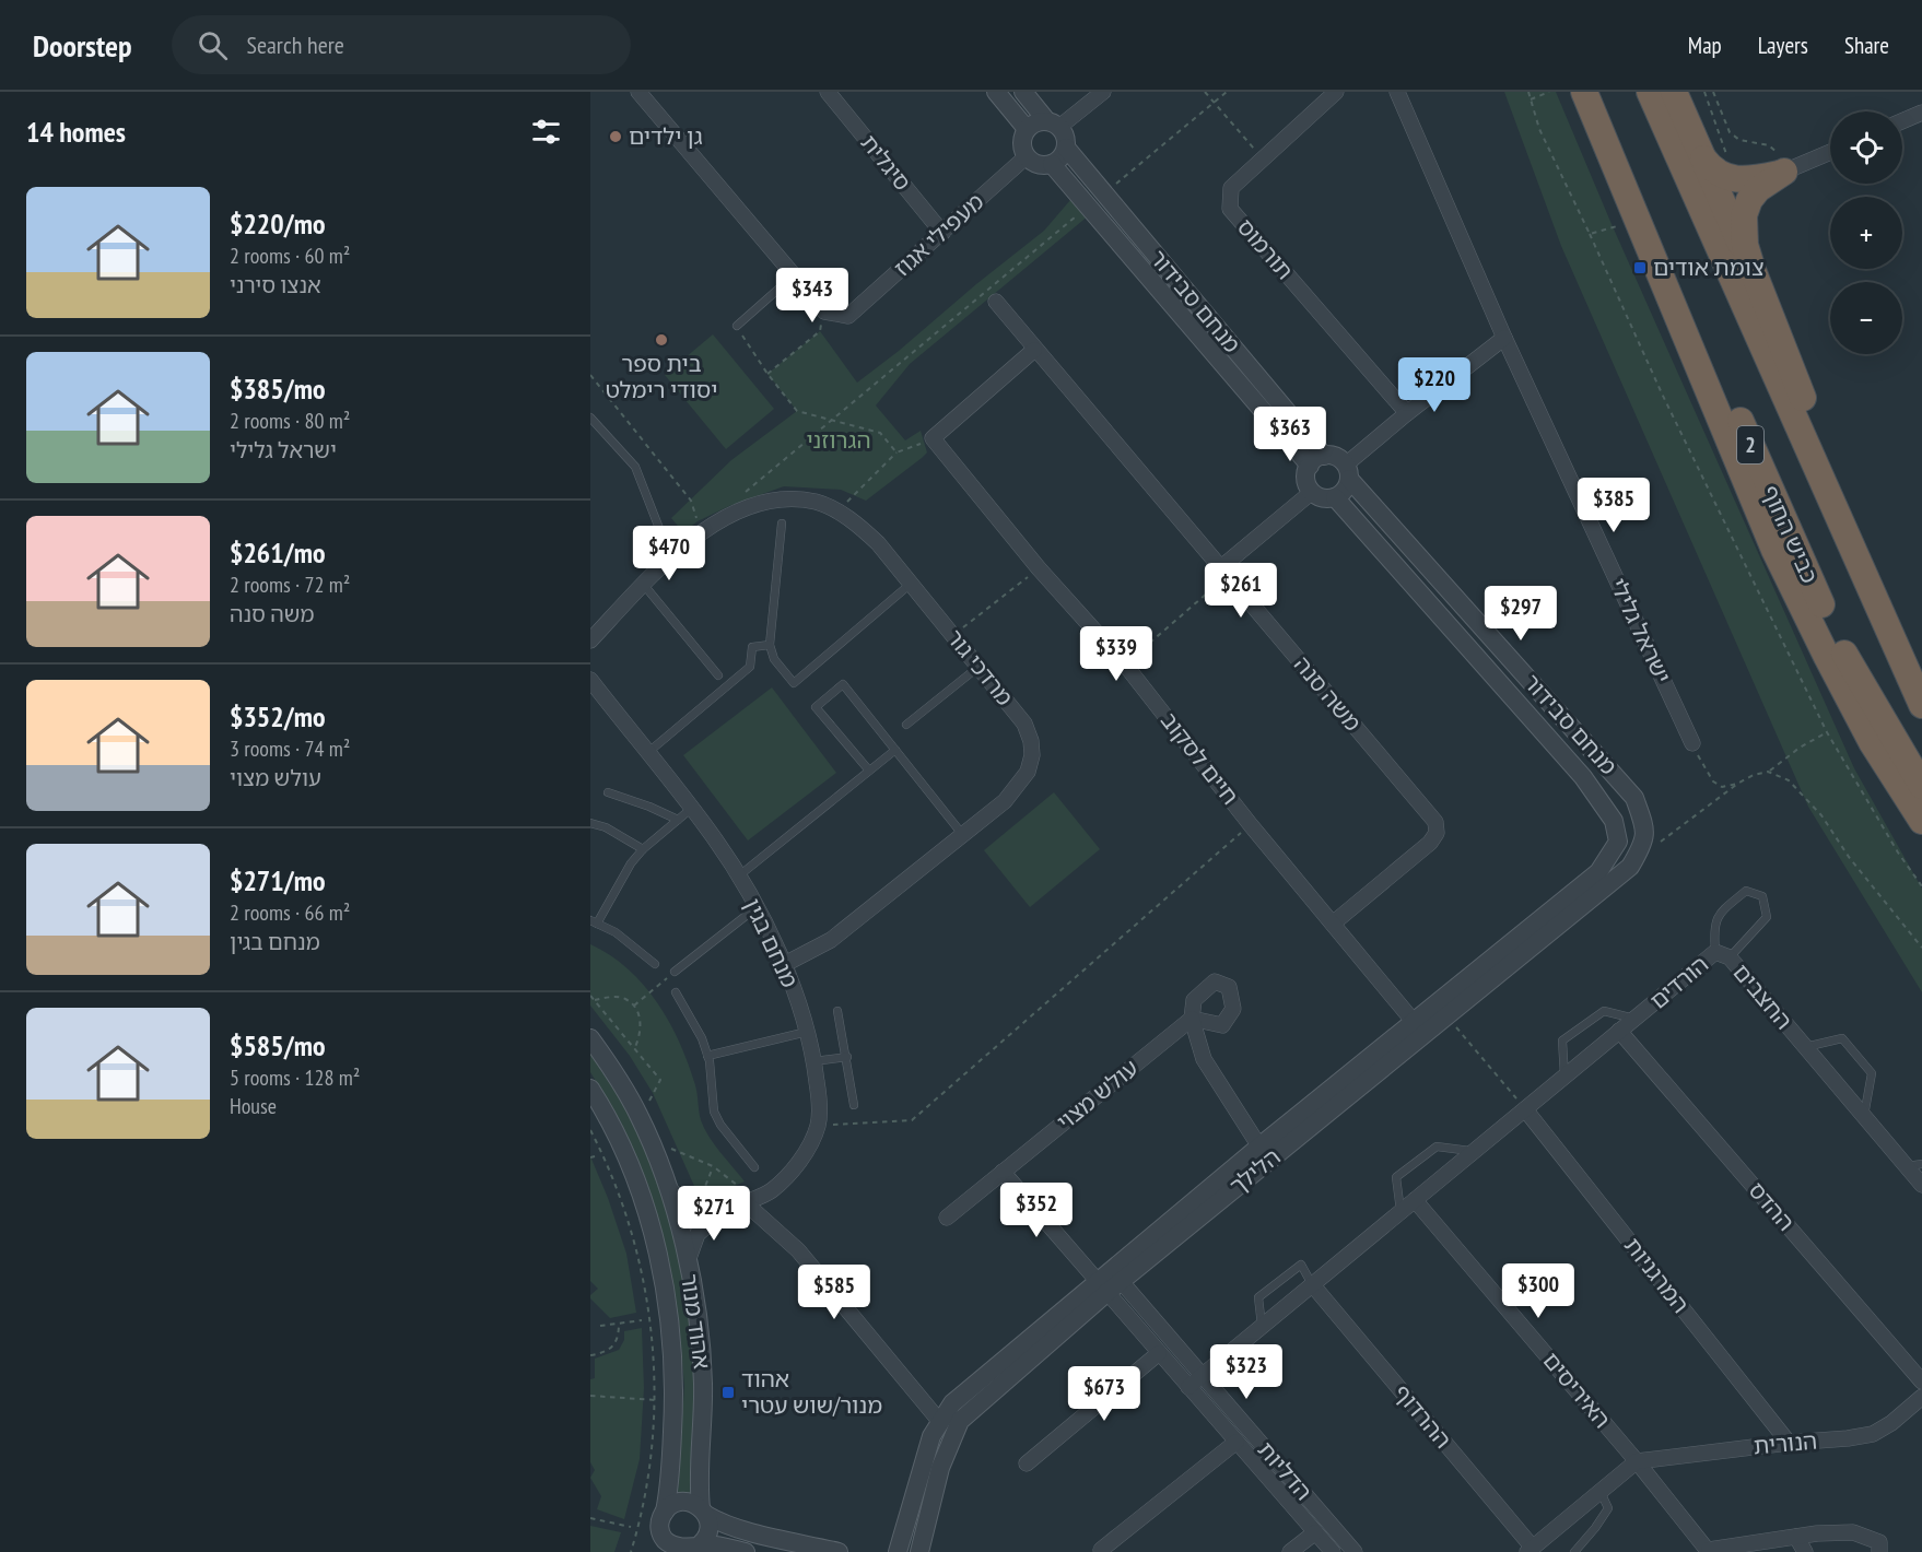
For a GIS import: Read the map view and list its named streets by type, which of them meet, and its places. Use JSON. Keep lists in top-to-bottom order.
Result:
{
  "streets": {
    "highway": ["2", "כביש החוף"],
    "street": [
      "סיגלית",
      "מעפילי אגוז",
      "תורמוס",
      "מנחם סבידור",
      "ישראל גלילי",
      "מרדכי גור",
      "משה סנה",
      "חיים לסקוב",
      "מנחם בגין",
      "הורדים",
      "החצבים",
      "עולש מצוי",
      "הלילך",
      "ההדס",
      "המרגניות",
      "אהוד מנור",
      "האיריסים",
      "ההרדוף",
      "הנורית",
      "הדליות"
    ]
  },
  "crossings": [
    ["סיגלית", "מעפילי אגוז"],
    ["מעפילי אגוז", "מנחם סבידור"],
    ["מנחם סבידור", "הלילך"],
    ["מרדכי גור", "מנחם בגין"],
    ["משה סנה", "חיים לסקוב"],
    ["חיים לסקוב", "הלילך"],
    ["מנחם בגין", "אהוד מנור"],
    ["הורדים", "החצבים"],
    ["הורדים", "ההדס"],
    ["הורדים", "המרגניות"],
    ["הורדים", "האיריסים"],
    ["הורדים", "ההרדוף"],
    ["הורדים", "הדליות"],
    ["עולש מצוי", "הלילך"],
    ["הלילך", "הדליות"],
    ["המרגניות", "הנורית"],
    ["האיריסים", "הנורית"]
  ],
  "parks": ["הגרוזני"],
  "places": {
    "other": ["גן ילדים", "בית ספר יסודי רימלט"],
    "transit": ["צומת אודים", "אהוד מנור/שוש עטרי"]
  },
  "page": {
    "header": "Doorstep",
    "search": "Search here",
    "nav": ["Map", "Layers", "Share"],
    "heading": "14 homes",
    "map_buttons": ["+", "−"],
    "list": [
      {
        "name": "$220/mo",
        "note": "2 rooms · 60 m² · אנצו סירני"
      },
      {
        "name": "$385/mo",
        "note": "2 rooms · 80 m² · ישראל גלילי"
      },
      {
        "name": "$261/mo",
        "note": "2 rooms · 72 m² · משה סנה"
      },
      {
        "name": "$352/mo",
        "note": "3 rooms · 74 m² · עולש מצוי"
      },
      {
        "name": "$271/mo",
        "note": "2 rooms · 66 m² · מנחם בגין"
      },
      {
        "name": "$585/mo",
        "note": "5 rooms · 128 m² · House"
      }
    ],
    "price": [
      "$343",
      "$220",
      "$363",
      "$385",
      "$470",
      "$261",
      "$297",
      "$339",
      "$352",
      "$271",
      "$300",
      "$585",
      "$323",
      "$673"
    ]
  }
}
